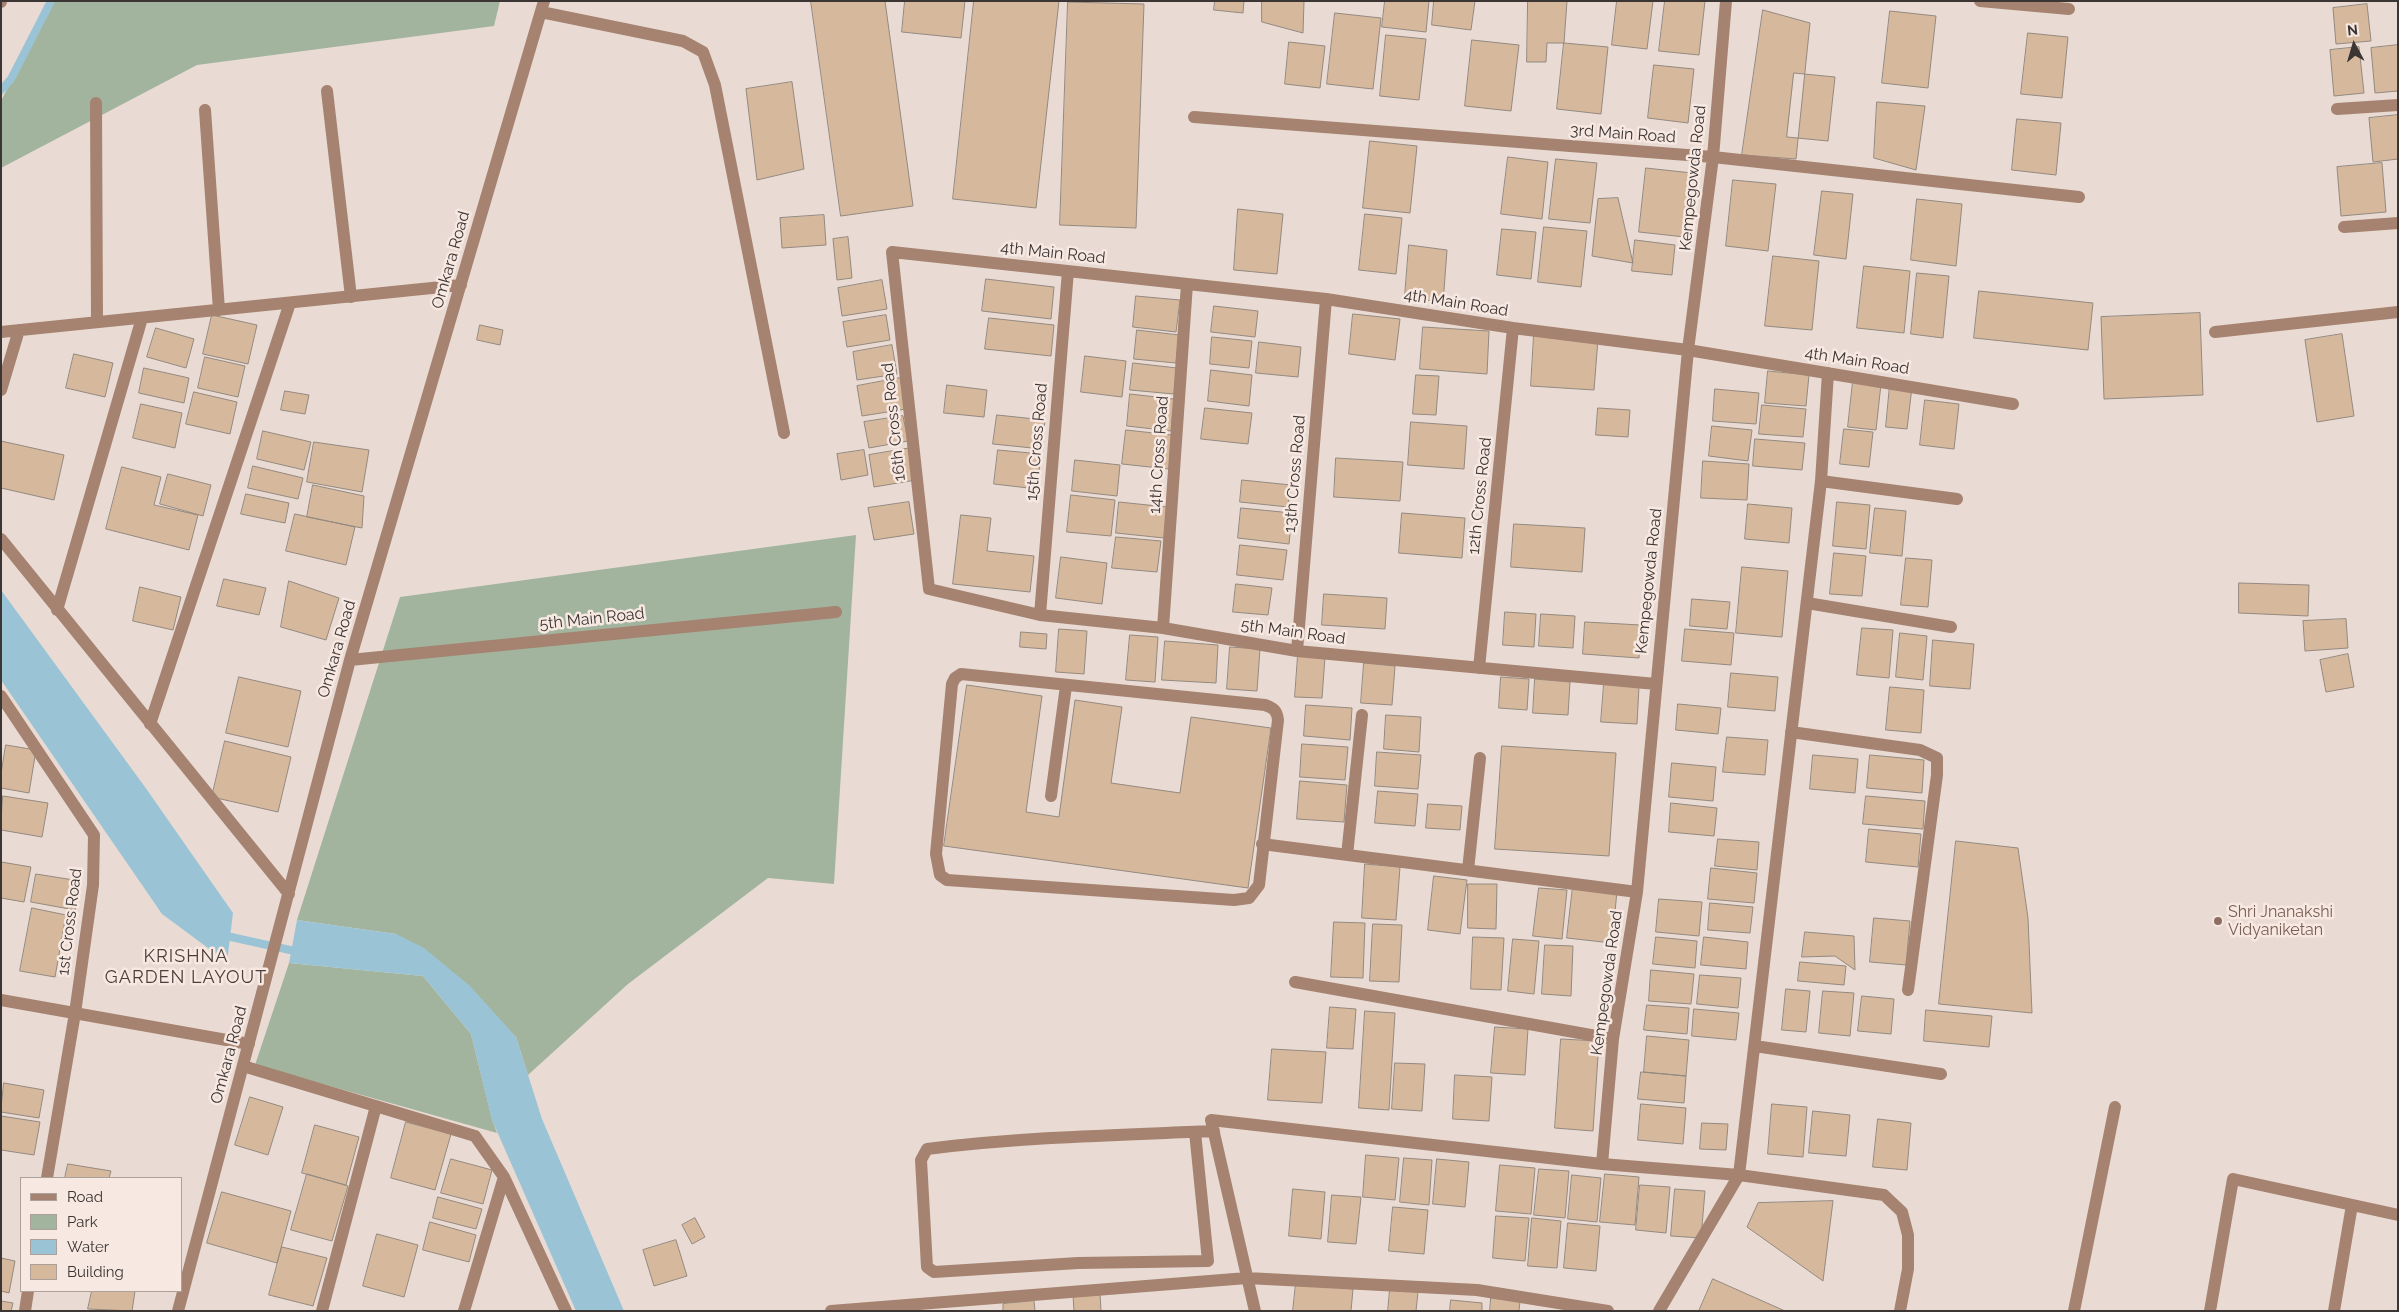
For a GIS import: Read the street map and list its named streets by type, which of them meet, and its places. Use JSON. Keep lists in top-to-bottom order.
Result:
{
  "streets": {
    "street": [
      "3rd Main Road",
      "Kempegowda Road",
      "4th Main Road",
      "Omkara Road",
      "16th Cross Road",
      "15th Cross Road",
      "14th Cross Road",
      "13th Cross Road",
      "12th Cross Road",
      "5th Main Road",
      "1st Cross Road"
    ]
  },
  "crossings": [
    ["3rd Main Road", "Kempegowda Road"],
    ["Kempegowda Road", "4th Main Road"],
    ["Kempegowda Road", "5th Main Road"],
    ["4th Main Road", "16th Cross Road"],
    ["4th Main Road", "15th Cross Road"],
    ["4th Main Road", "14th Cross Road"],
    ["4th Main Road", "13th Cross Road"],
    ["4th Main Road", "12th Cross Road"],
    ["Omkara Road", "5th Main Road"],
    ["16th Cross Road", "5th Main Road"],
    ["15th Cross Road", "5th Main Road"],
    ["14th Cross Road", "5th Main Road"],
    ["13th Cross Road", "5th Main Road"],
    ["12th Cross Road", "5th Main Road"]
  ],
  "districts": ["KRISHNA GARDEN LAYOUT"],
  "places": ["Shri Jnanakshi Vidyaniketan"],
  "legend": [
    "Road",
    "Park",
    "Water",
    "Building"
  ],
  "north": "top"
}
